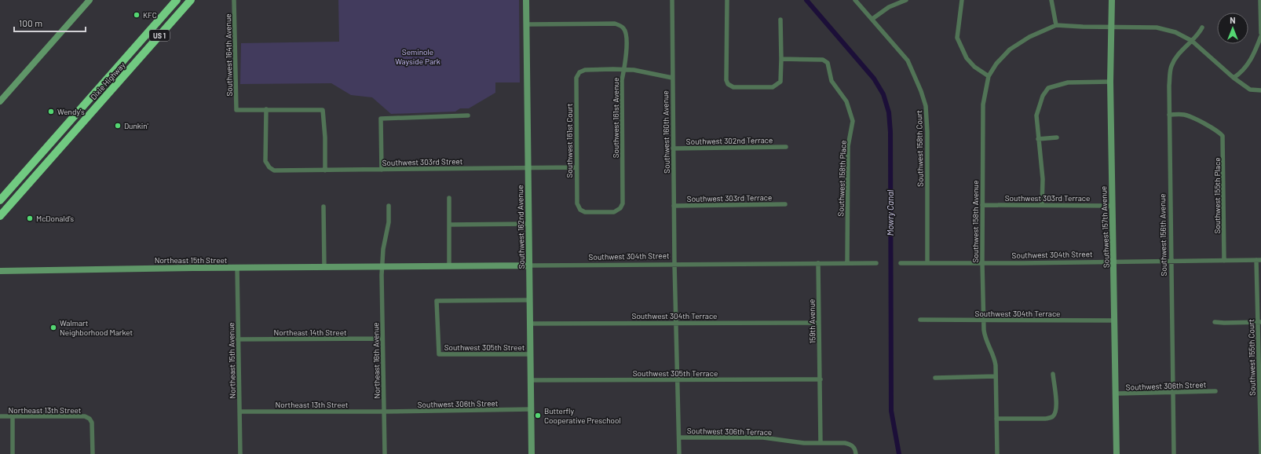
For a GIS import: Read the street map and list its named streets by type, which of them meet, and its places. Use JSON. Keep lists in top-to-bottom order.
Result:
{
  "streets": {
    "highway": ["US 1", "Dixie Highway"],
    "street": [
      "Southwest 164th Avenue",
      "Southwest 161st Avenue",
      "Southwest 160th Avenue",
      "Southwest 161st Court",
      "Southwest 302nd Terrace",
      "Southwest 158th Court",
      "Southwest 303rd Street",
      "Southwest 158th Place",
      "Southwest 155th Place",
      "Southwest 303rd Terrace",
      "Southwest 158th Avenue",
      "Southwest 162nd Avenue",
      "Southwest 157th Avenue",
      "Southwest 156th Avenue",
      "Southwest 304th Street",
      "Northeast 15th Street",
      "Southwest 304th Terrace",
      "159th Avenue",
      "Northeast 14th Street",
      "Southwest 305th Street",
      "Southwest 155th Court",
      "Northeast 15th Avenue",
      "Northeast 16th Avenue",
      "Southwest 305th Terrace",
      "Southwest 306th Street",
      "Northeast 13th Street",
      "Southwest 306th Terrace"
    ]
  },
  "crossings": [
    ["Southwest 164th Avenue", "Southwest 303rd Street"],
    ["Southwest 161st Avenue", "Southwest 161st Court"],
    ["Southwest 161st Avenue", "Southwest 162nd Avenue"],
    ["Southwest 160th Avenue", "Southwest 302nd Terrace"],
    ["Southwest 160th Avenue", "Southwest 303rd Terrace"],
    ["Southwest 160th Avenue", "Southwest 304th Street"],
    ["Southwest 160th Avenue", "Southwest 304th Terrace"],
    ["Southwest 160th Avenue", "Southwest 305th Terrace"],
    ["Southwest 161st Court", "Southwest 303rd Street"],
    ["Southwest 158th Court", "Southwest 304th Street"],
    ["Southwest 303rd Street", "Southwest 162nd Avenue"],
    ["Southwest 158th Place", "Southwest 304th Street"],
    ["Southwest 155th Place", "Southwest 156th Avenue"],
    ["Southwest 155th Place", "Southwest 304th Street"],
    ["Southwest 303rd Terrace", "Southwest 158th Avenue"],
    ["Southwest 303rd Terrace", "Southwest 157th Avenue"],
    ["Southwest 158th Avenue", "Southwest 304th Street"],
    ["Southwest 158th Avenue", "Southwest 304th Terrace"],
    ["Southwest 162nd Avenue", "Southwest 304th Street"],
    ["Southwest 162nd Avenue", "Southwest 304th Terrace"],
    ["Southwest 162nd Avenue", "Southwest 305th Street"],
    ["Southwest 162nd Avenue", "Southwest 305th Terrace"],
    ["Southwest 162nd Avenue", "Southwest 306th Street"],
    ["Southwest 157th Avenue", "Southwest 304th Street"],
    ["Southwest 157th Avenue", "Southwest 304th Terrace"],
    ["Southwest 157th Avenue", "Southwest 306th Street"],
    ["Southwest 156th Avenue", "Southwest 304th Street"],
    ["Southwest 156th Avenue", "Southwest 306th Street"],
    ["Southwest 304th Street", "Northeast 15th Street"],
    ["Southwest 304th Street", "159th Avenue"],
    ["Southwest 304th Street", "Southwest 155th Court"],
    ["Southwest 304th Street", "Northeast 16th Avenue"],
    ["Northeast 15th Street", "Northeast 15th Avenue"],
    ["Northeast 15th Street", "Northeast 16th Avenue"],
    ["Southwest 304th Terrace", "159th Avenue"],
    ["159th Avenue", "Southwest 305th Terrace"],
    ["159th Avenue", "Southwest 306th Terrace"],
    ["Northeast 14th Street", "Northeast 15th Avenue"],
    ["Northeast 14th Street", "Northeast 16th Avenue"],
    ["Northeast 15th Avenue", "Northeast 13th Street"],
    ["Northeast 16th Avenue", "Southwest 306th Street"],
    ["Northeast 16th Avenue", "Northeast 13th Street"],
    ["Southwest 306th Street", "Northeast 13th Street"]
  ],
  "water": ["Mowry Canal"],
  "parks": ["Seminole Wayside Park"],
  "places": [
    "KFC",
    "Wendy's",
    "Dunkin'",
    "McDonald's",
    "Walmart Neighborhood Market",
    "Butterfly Cooperative Preschool"
  ],
  "scale_bar": "100 m",
  "north": "top"
}
